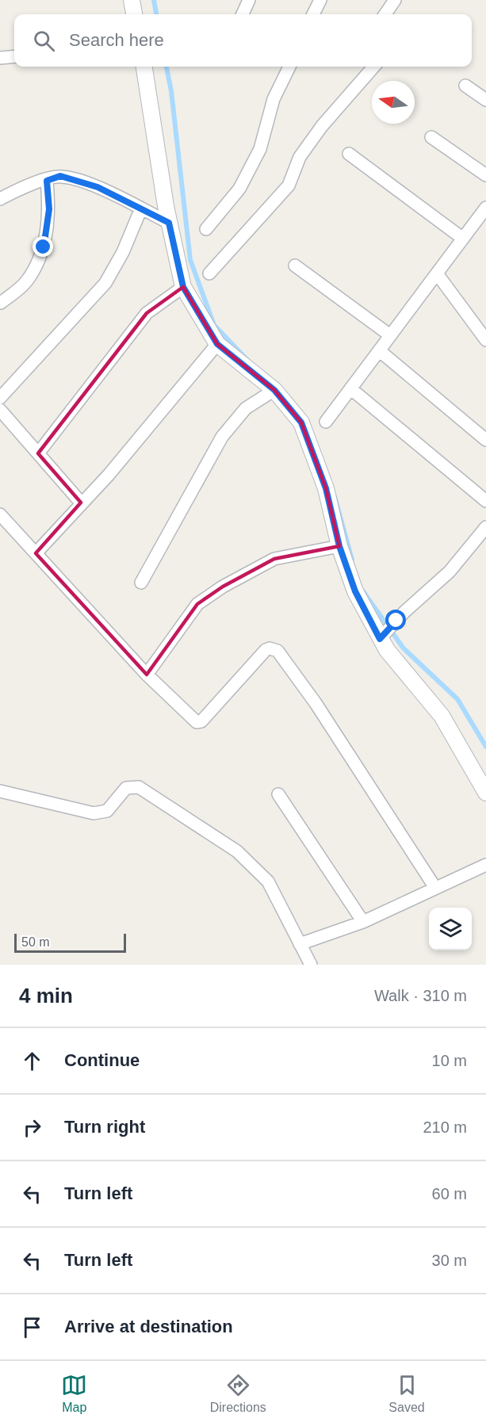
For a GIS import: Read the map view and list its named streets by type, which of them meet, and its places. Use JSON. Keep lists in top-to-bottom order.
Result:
{
  "scale_bar": "50 m",
  "north": "left",
  "page": {
    "search": "Search here",
    "scale": "50 m",
    "heading": ["4 min", "Walk · 310 m"],
    "list": [
      ["Continue", "10 m"],
      ["Turn right", "210 m"],
      ["Turn left", "60 m"],
      ["Turn left", "30 m"],
      "Arrive at destination"
    ],
    "nav": ["Map", "Directions", "Saved"]
  }
}
